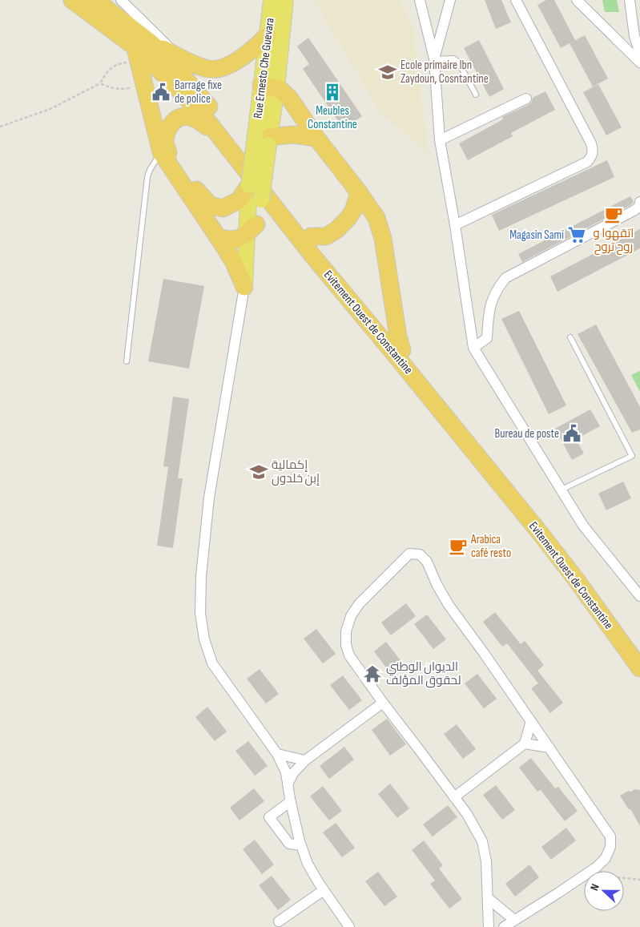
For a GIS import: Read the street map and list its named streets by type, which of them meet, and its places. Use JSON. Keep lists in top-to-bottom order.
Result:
{
  "streets": {
    "highway": ["Evitement Ouest de Constantine"],
    "main road": ["Rue Ernesto Che Guevara"]
  },
  "places": {
    "school or university": ["Ecole primaire Ibn Zaydoun, Cosntantine", "إكمالية إبن خلدون"],
    "public building": ["Barrage fixe de police", "Bureau de poste"],
    "building": ["Meubles Constantine"],
    "cafe": ["اتقهوا و روح تروح", "Arabica café resto"],
    "supermarket": ["Magasin Sami"],
    "temple": ["الديوان الوطني لحقوق المؤلف"]
  },
  "north": "left"
}
